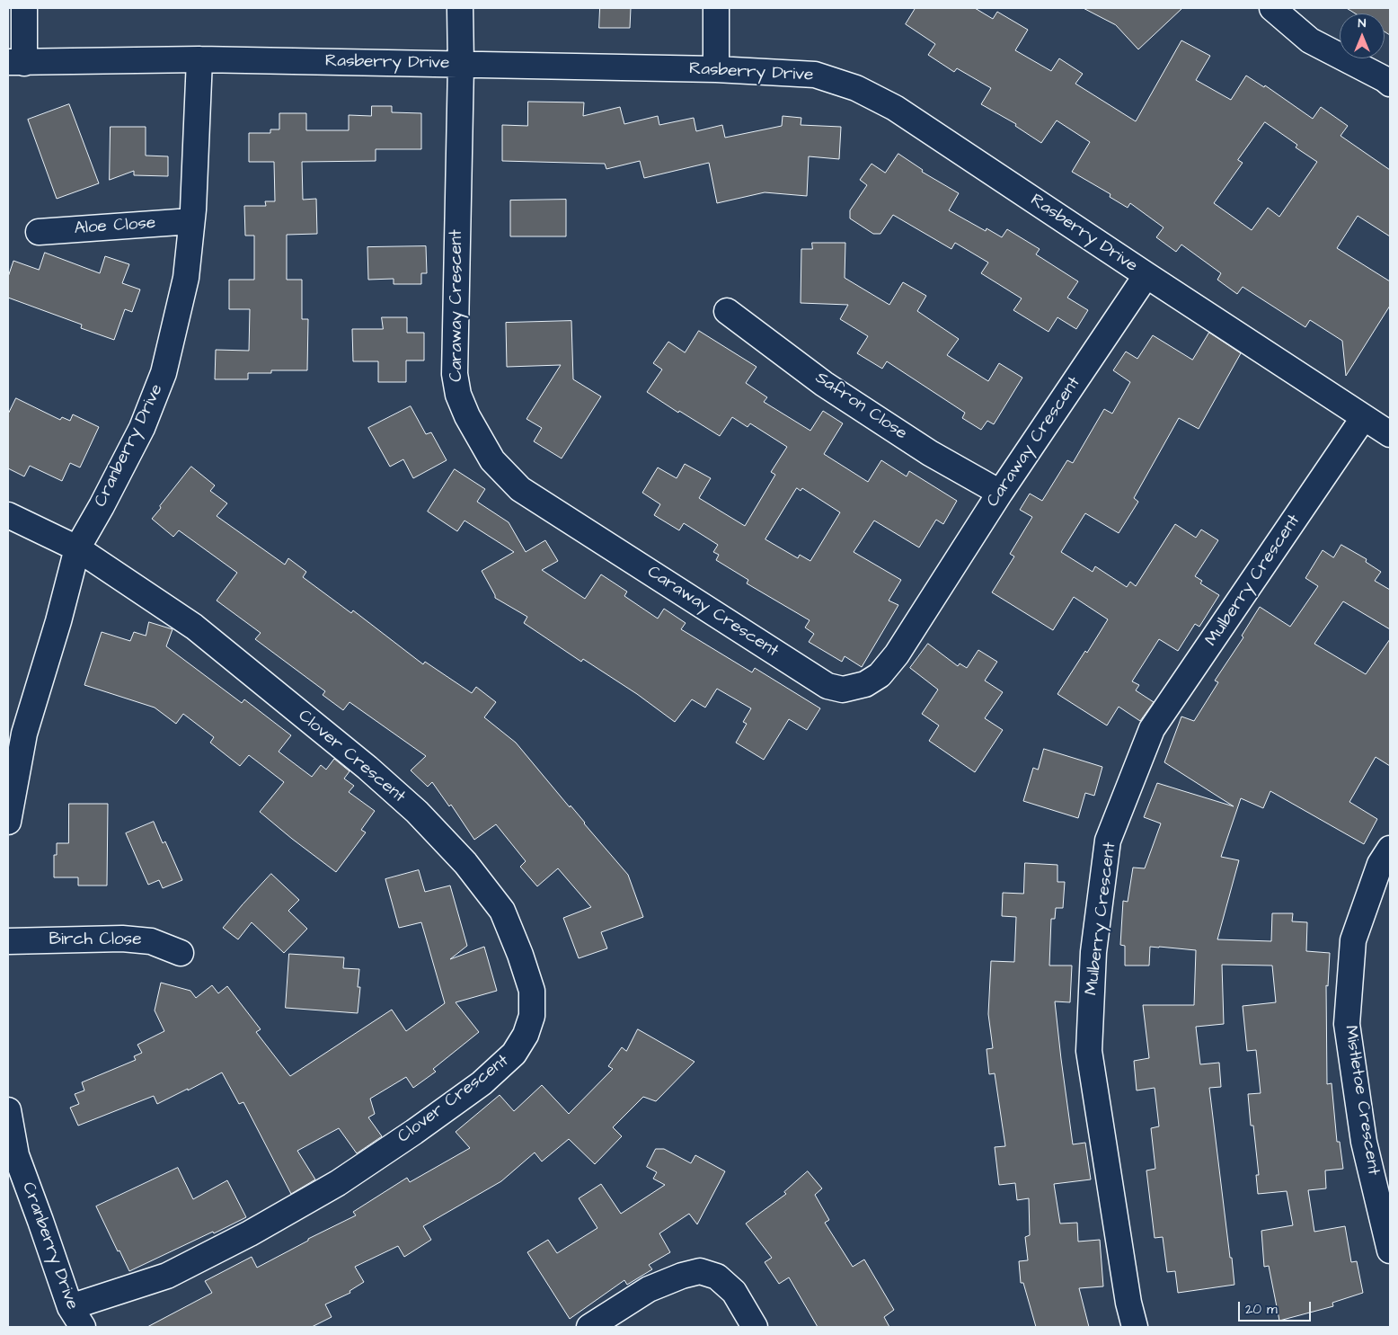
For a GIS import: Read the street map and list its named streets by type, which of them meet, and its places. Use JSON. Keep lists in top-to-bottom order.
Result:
{
  "streets": {
    "street": [
      "Rasberry Drive",
      "Aloe Close",
      "Caraway Crescent",
      "Safron Close",
      "Cranberry Drive",
      "Mulberry Crescent",
      "Clover Crescent",
      "Birch Close",
      "Mistletoe Crescent"
    ]
  },
  "crossings": [
    ["Rasberry Drive", "Caraway Crescent"],
    ["Rasberry Drive", "Cranberry Drive"],
    ["Rasberry Drive", "Mulberry Crescent"],
    ["Aloe Close", "Cranberry Drive"],
    ["Caraway Crescent", "Safron Close"],
    ["Cranberry Drive", "Clover Crescent"]
  ],
  "scale_bar": "20 m",
  "north": "top"
}
